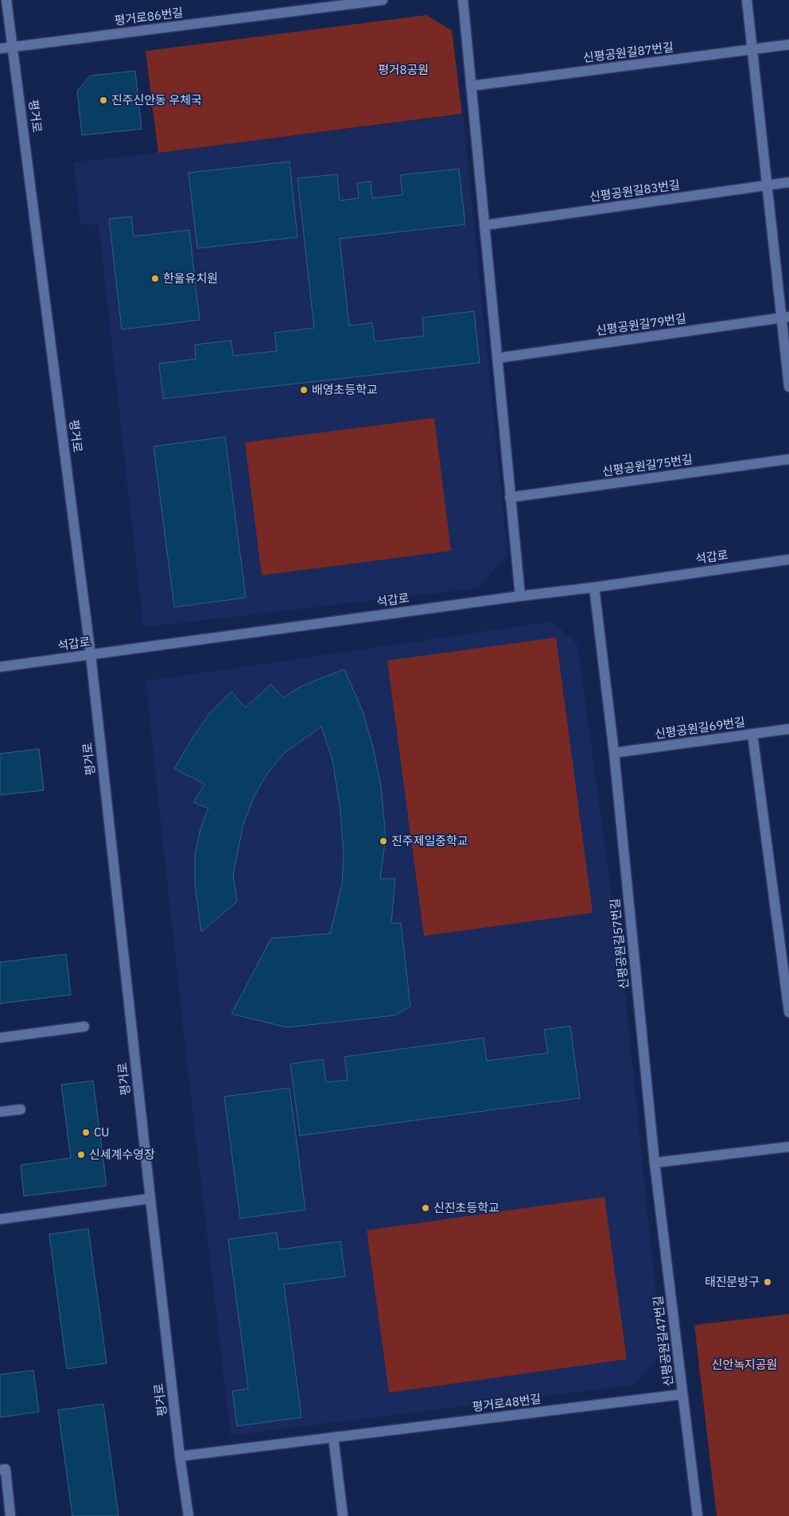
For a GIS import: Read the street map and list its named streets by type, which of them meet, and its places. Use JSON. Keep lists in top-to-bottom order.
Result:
{
  "streets": {
    "street": [
      "평거로86번길",
      "신평공원길87번길",
      "평거로",
      "신평공원길83번길",
      "신평공원길79번길",
      "신평공원길75번길",
      "석갑로",
      "신평공원길69번길",
      "신평공원길57번길",
      "신평공원길47번길",
      "평거로48번길"
    ]
  },
  "crossings": [
    ["평거로86번길", "평거로"],
    ["평거로", "석갑로"],
    ["평거로", "평거로48번길"],
    ["석갑로", "신평공원길57번길"],
    ["신평공원길69번길", "신평공원길57번길"],
    ["신평공원길57번길", "신평공원길47번길"],
    ["신평공원길47번길", "평거로48번길"]
  ],
  "parks": ["평거8공원", "신안녹지공원"],
  "places": [
    "진주신안동 우체국",
    "한울유치원",
    "배영초등학교",
    "진주제일중학교",
    "CU",
    "신세계수영장",
    "신진초등학교",
    "태진문방구"
  ]
}
